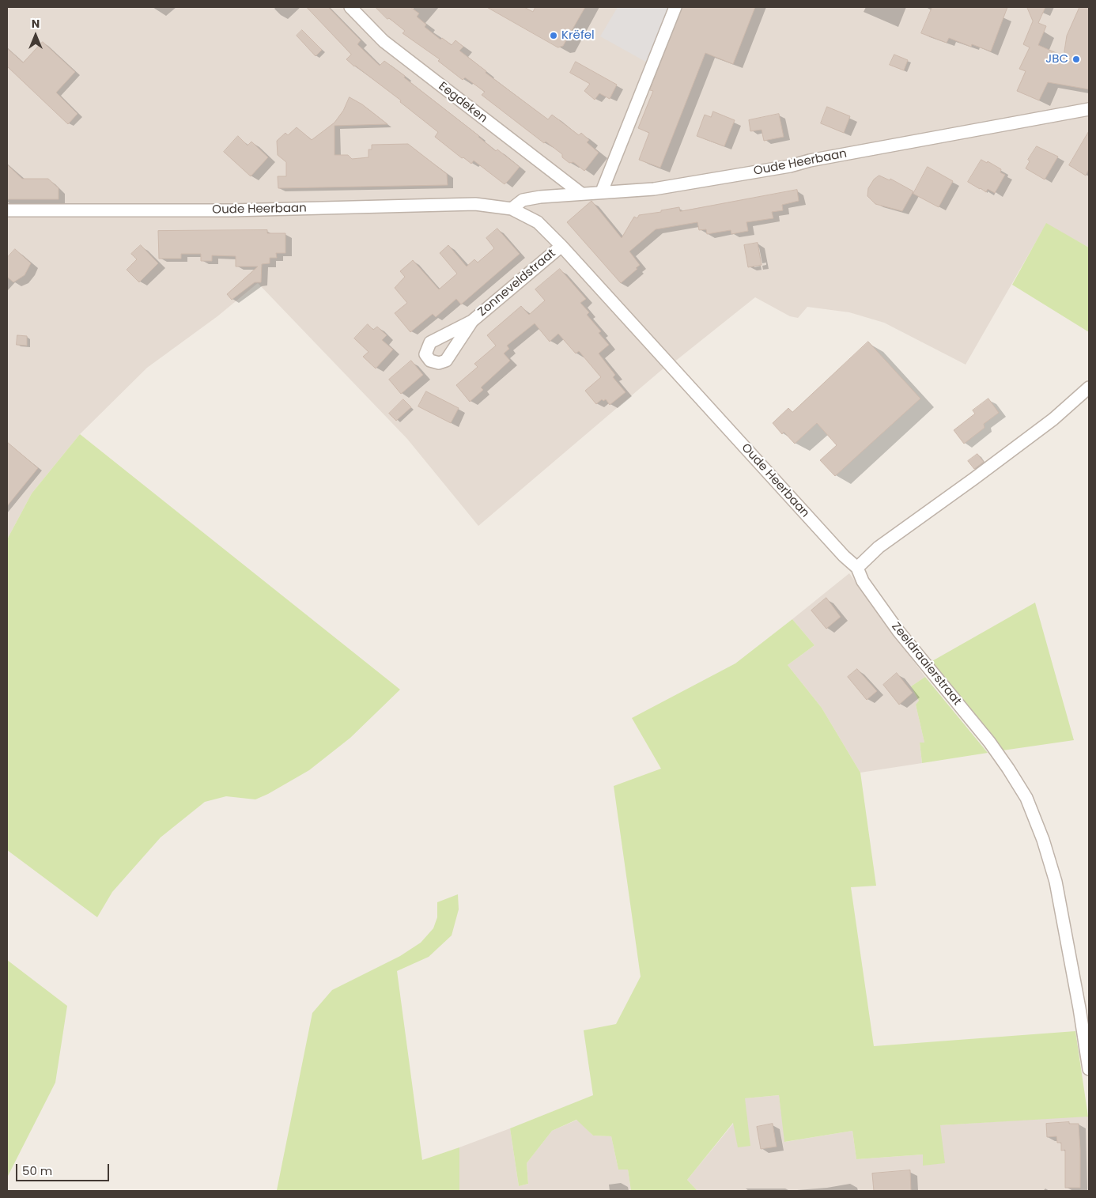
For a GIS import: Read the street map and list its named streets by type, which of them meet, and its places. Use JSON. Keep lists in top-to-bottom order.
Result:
{
  "streets": {
    "street": [
      "Eegdeken",
      "Oude Heerbaan",
      "Zonneveldstraat",
      "Zeeldraaierstraat"
    ]
  },
  "crossings": [
    ["Eegdeken", "Oude Heerbaan"],
    ["Oude Heerbaan", "Zonneveldstraat"],
    ["Oude Heerbaan", "Zeeldraaierstraat"]
  ],
  "places": ["Krëfel", "JBC"],
  "scale_bar": "50 m",
  "north": "top"
}
